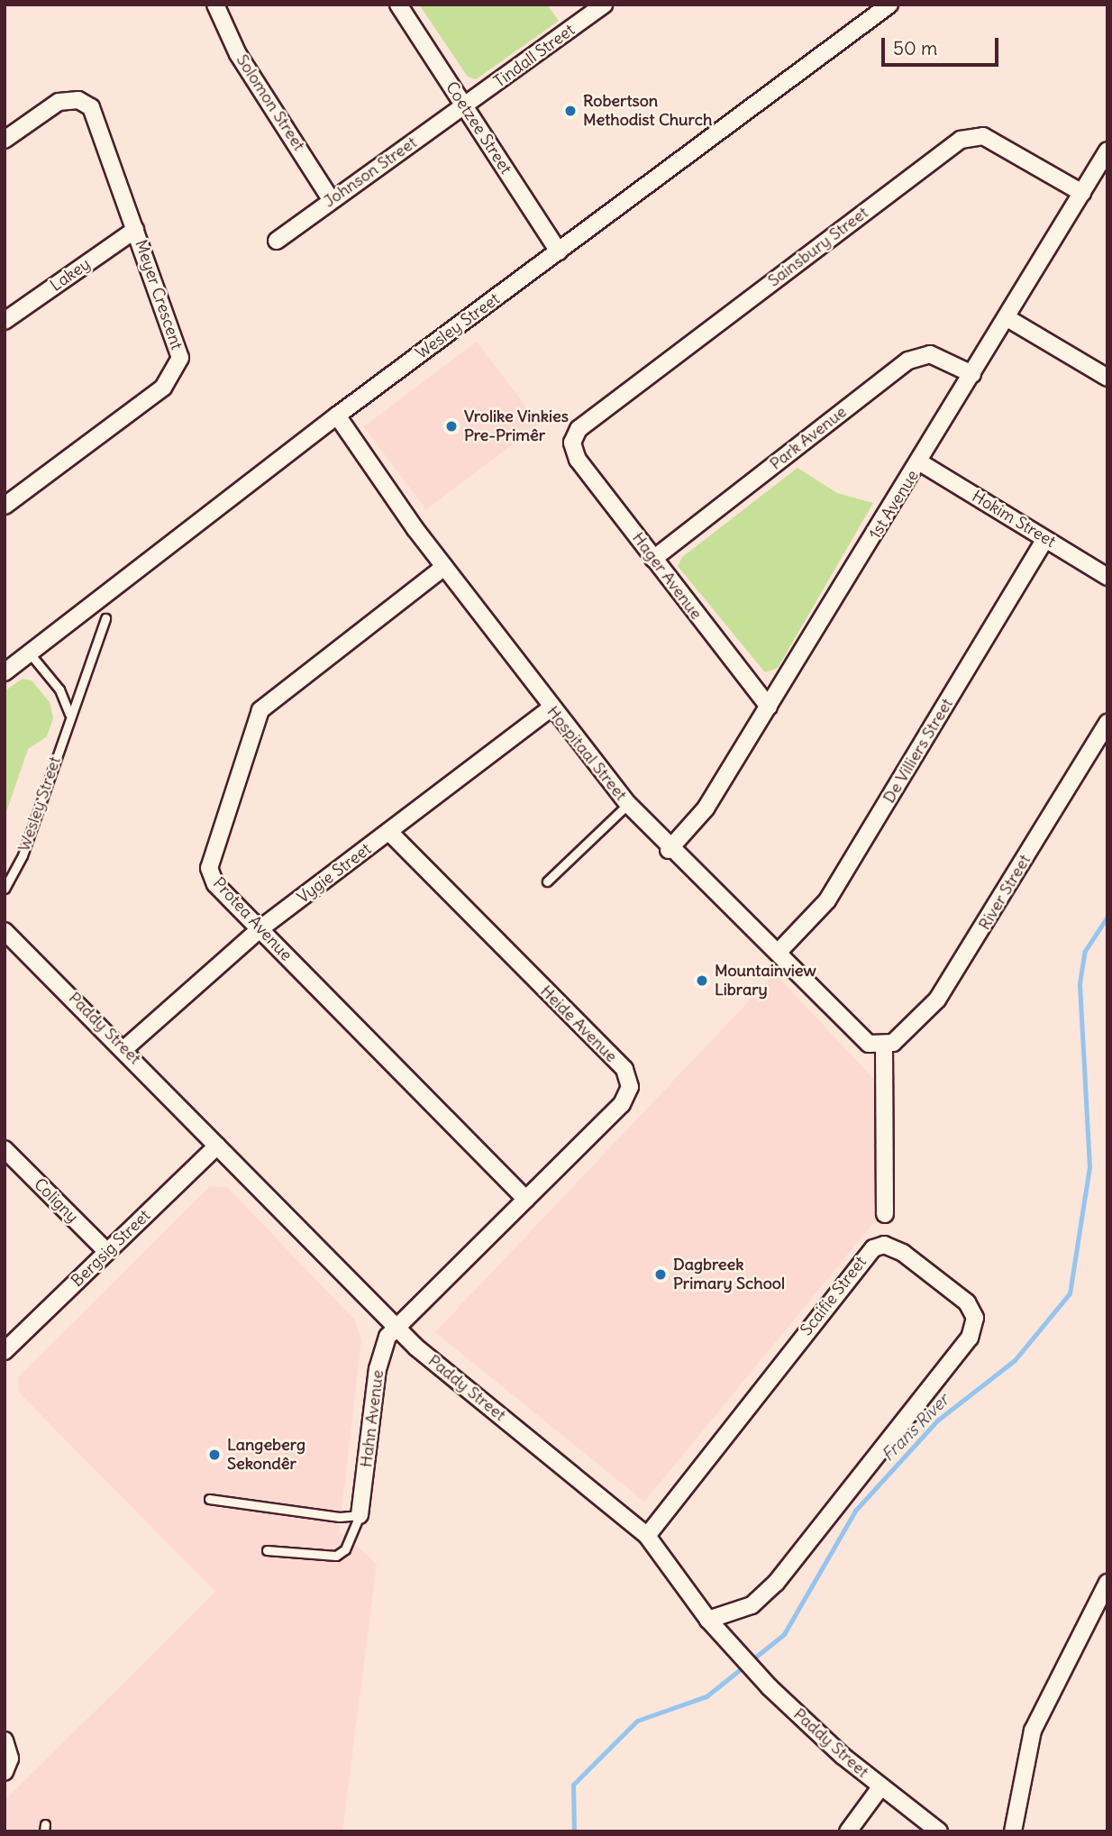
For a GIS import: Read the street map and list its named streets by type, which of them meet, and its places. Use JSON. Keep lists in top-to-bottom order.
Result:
{
  "streets": {
    "street": [
      "Tindall Street",
      "Solomon Street",
      "Coetzee Street",
      "Johnson Street",
      "Sainsbury Street",
      "Lakey",
      "Meyer Crescent",
      "Wesley Street",
      "Park Avenue",
      "1st Avenue",
      "Hokim Street",
      "Hager Avenue",
      "De Villiers Street",
      "Hospitaal Street",
      "Vygie Street",
      "River Street",
      "Protea Avenue",
      "Heide Avenue",
      "Paddy Street",
      "Coligny",
      "Bergsig Street",
      "Scaifie Street",
      "Hahn Avenue"
    ]
  },
  "crossings": [
    ["Tindall Street", "Coetzee Street"],
    ["Tindall Street", "Johnson Street"],
    ["Solomon Street", "Johnson Street"],
    ["Coetzee Street", "Johnson Street"],
    ["Coetzee Street", "Wesley Street"],
    ["Sainsbury Street", "1st Avenue"],
    ["Sainsbury Street", "Hager Avenue"],
    ["Lakey", "Meyer Crescent"],
    ["Wesley Street", "Hospitaal Street"],
    ["Park Avenue", "1st Avenue"],
    ["Park Avenue", "Hager Avenue"],
    ["1st Avenue", "Hokim Street"],
    ["1st Avenue", "Hager Avenue"],
    ["1st Avenue", "Hospitaal Street"],
    ["Hokim Street", "De Villiers Street"],
    ["De Villiers Street", "Hospitaal Street"],
    ["Hospitaal Street", "Vygie Street"],
    ["Hospitaal Street", "River Street"],
    ["Hospitaal Street", "Protea Avenue"],
    ["Vygie Street", "Protea Avenue"],
    ["Vygie Street", "Heide Avenue"],
    ["Vygie Street", "Paddy Street"],
    ["Protea Avenue", "Heide Avenue"],
    ["Heide Avenue", "Paddy Street"],
    ["Heide Avenue", "Hahn Avenue"],
    ["Paddy Street", "Bergsig Street"],
    ["Paddy Street", "Scaifie Street"],
    ["Paddy Street", "Hahn Avenue"],
    ["Coligny", "Bergsig Street"]
  ],
  "water": ["Frans River"],
  "places": [
    "Robertson Methodist Church",
    "Vrolike Vinkies Pre-Primêr",
    "Mountainview Library",
    "Dagbreek Primary School",
    "Langeberg Sekondêr"
  ],
  "scale_bar": "50 m"
}
